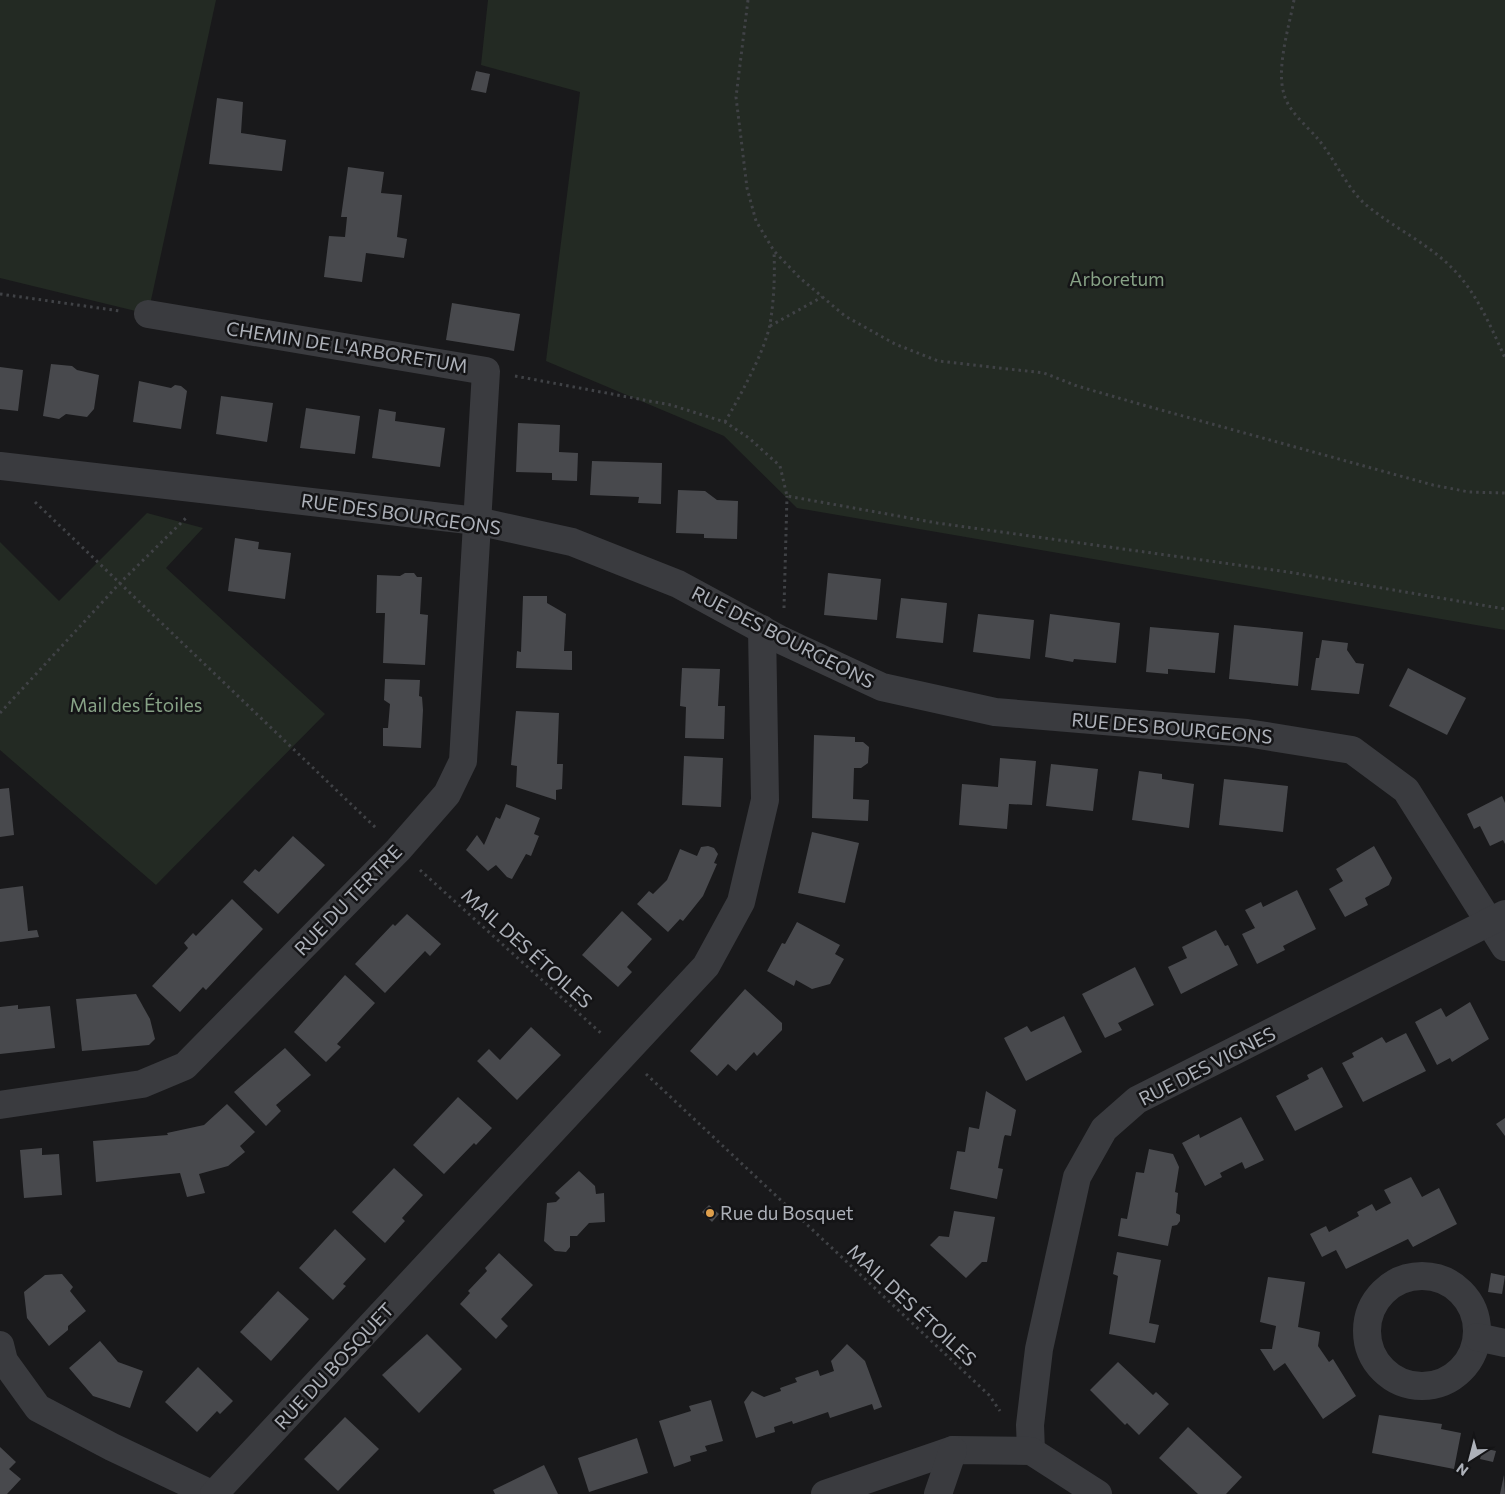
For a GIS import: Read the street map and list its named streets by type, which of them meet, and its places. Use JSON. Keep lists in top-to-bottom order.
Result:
{
  "streets": {
    "street": [
      "CHEMIN DE L'ARBORETUM",
      "RUE DES BOURGEONS",
      "RUE DU TERTRE",
      "RUE DES VIGNES",
      "RUE DU BOSQUET"
    ],
    "path": ["MAIL DES ÉTOILES"]
  },
  "crossings": [
    ["CHEMIN DE L'ARBORETUM", "RUE DES BOURGEONS"],
    ["CHEMIN DE L'ARBORETUM", "RUE DU TERTRE"],
    ["RUE DES BOURGEONS", "RUE DU TERTRE"],
    ["RUE DES BOURGEONS", "RUE DES VIGNES"],
    ["RUE DES BOURGEONS", "RUE DU BOSQUET"],
    ["RUE DU TERTRE", "MAIL DES ÉTOILES"],
    ["MAIL DES ÉTOILES", "RUE DES VIGNES"],
    ["MAIL DES ÉTOILES", "RUE DU BOSQUET"]
  ],
  "parks": ["Arboretum", "Mail des Étoiles"],
  "places": ["Rue du Bosquet"],
  "north": "bottom left"
}
